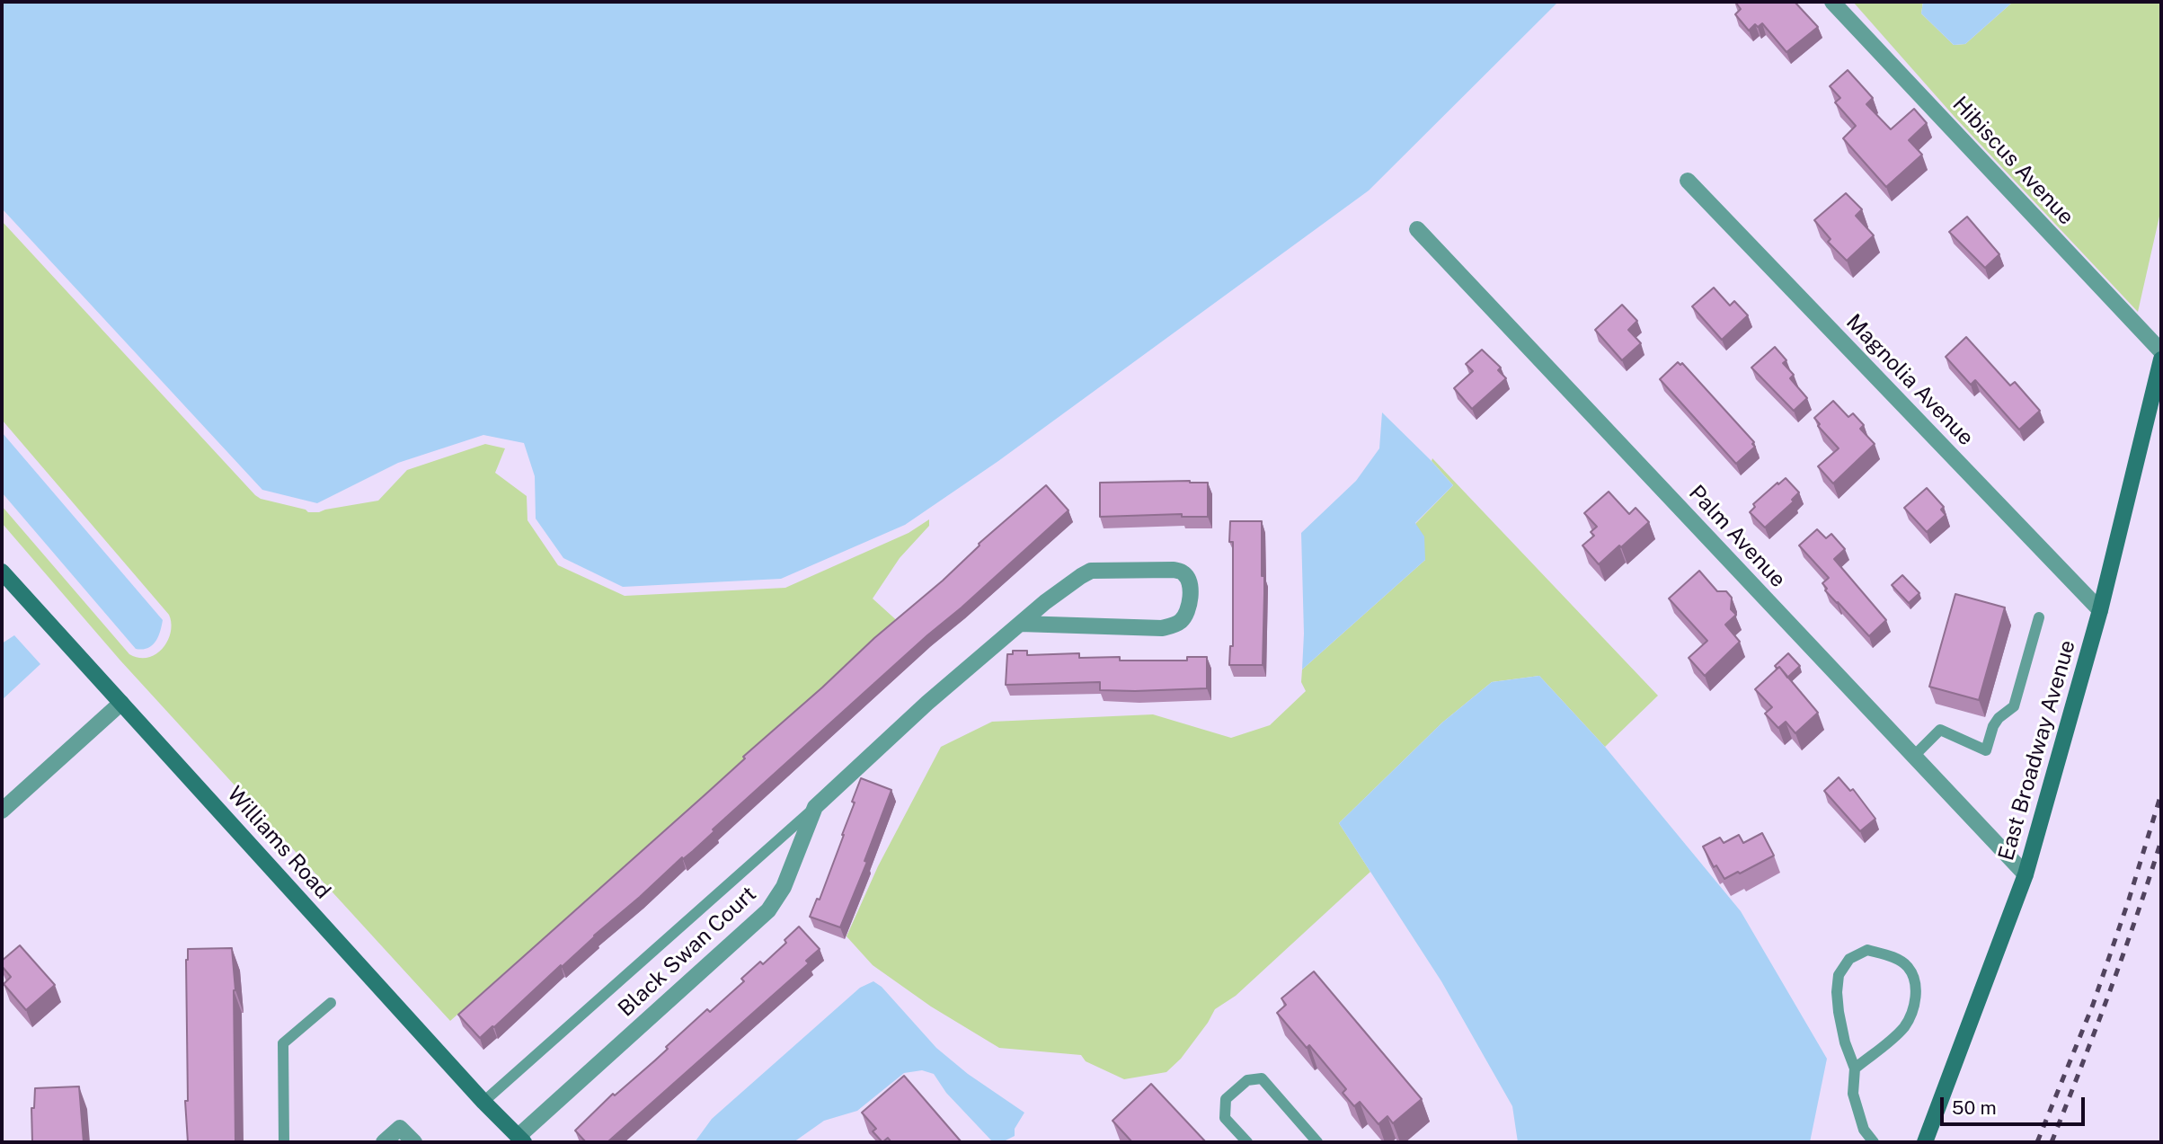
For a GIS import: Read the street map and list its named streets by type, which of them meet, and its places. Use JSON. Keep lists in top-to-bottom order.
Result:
{
  "streets": {
    "main road": ["East Broadway Avenue", "Williams Road"],
    "street": [
      "Hibiscus Avenue",
      "Magnolia Avenue",
      "Palm Avenue",
      "Black Swan Court"
    ]
  },
  "crossings": [
    ["Magnolia Avenue", "East Broadway Avenue"],
    ["Palm Avenue", "East Broadway Avenue"],
    ["Williams Road", "Black Swan Court"]
  ],
  "scale_bar": "50 m"
}
